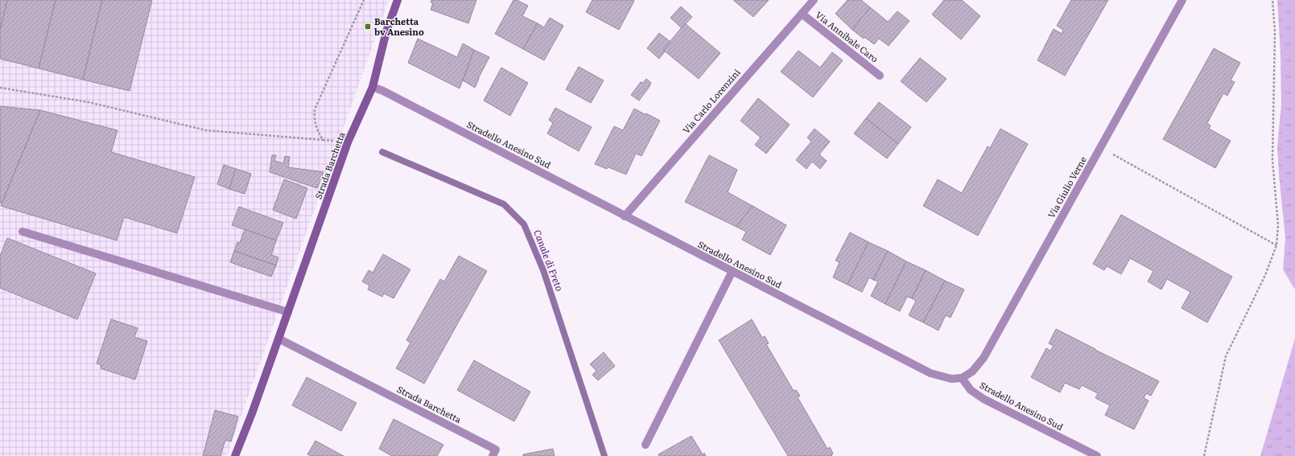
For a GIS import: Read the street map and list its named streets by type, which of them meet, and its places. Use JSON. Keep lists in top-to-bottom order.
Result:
{
  "streets": {
    "street": [
      "Via Annibale Caro",
      "Via Carlo Lorenzini",
      "Stradello Anesino Sud",
      "Strada Barchetta",
      "Via Giulio Verne"
    ]
  },
  "crossings": [
    ["Via Annibale Caro", "Via Carlo Lorenzini"],
    ["Via Carlo Lorenzini", "Stradello Anesino Sud"],
    ["Stradello Anesino Sud", "Strada Barchetta"],
    ["Stradello Anesino Sud", "Via Giulio Verne"]
  ],
  "water": ["Canale di Freto"],
  "places": {
    "transit": ["Barchetta bv Anesino"]
  }
}
